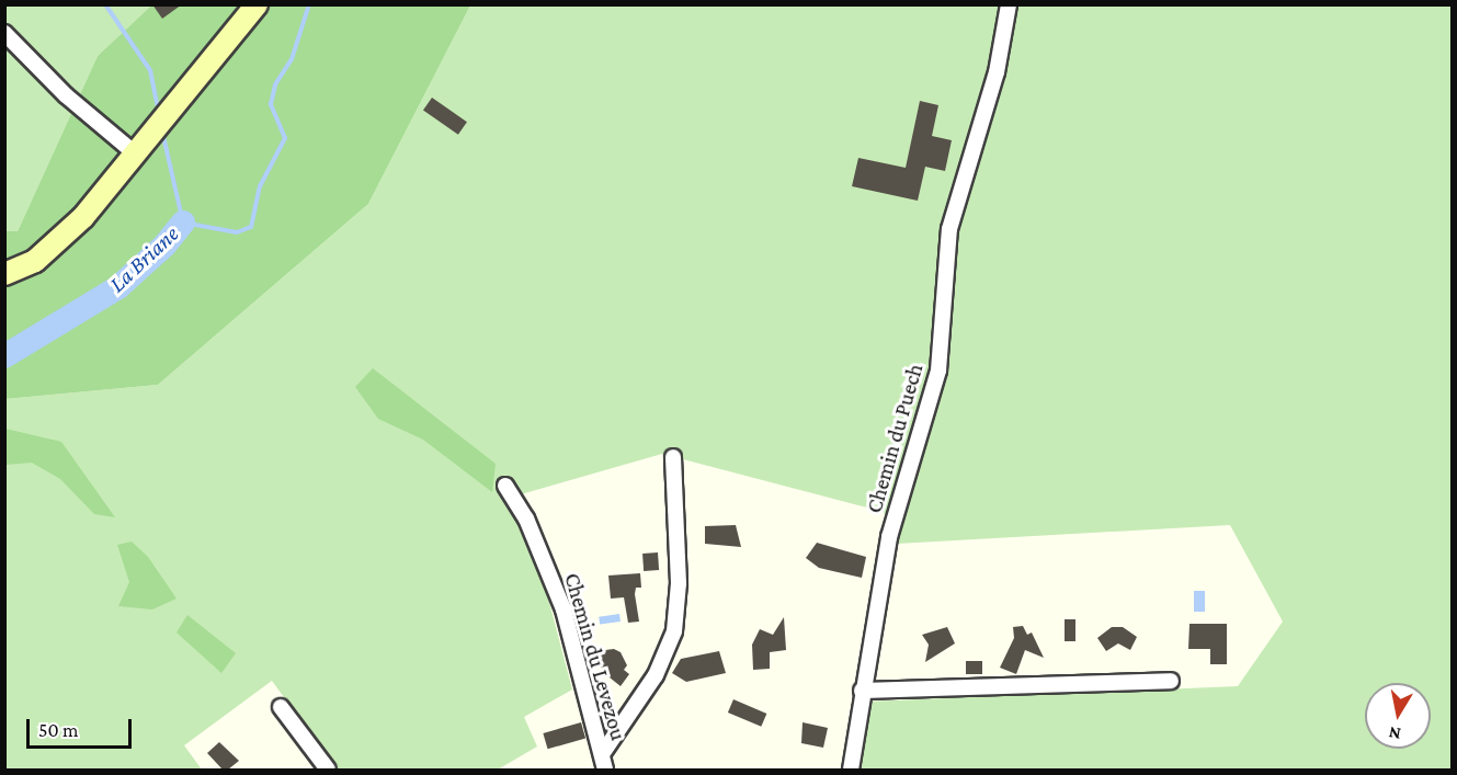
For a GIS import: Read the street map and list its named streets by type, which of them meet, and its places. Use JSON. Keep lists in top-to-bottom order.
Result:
{
  "streets": {
    "street": ["Chemin du Puech", "Chemin du Levezou"]
  },
  "water": ["La Briane"],
  "scale_bar": "50 m",
  "north": "bottom"
}
